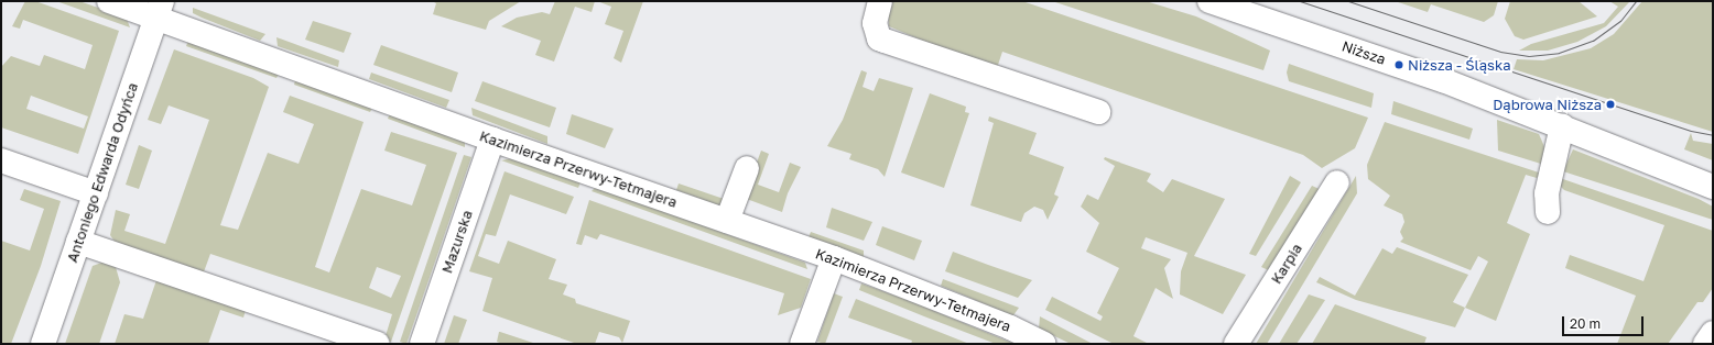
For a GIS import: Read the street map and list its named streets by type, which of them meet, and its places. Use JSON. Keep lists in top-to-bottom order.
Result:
{
  "streets": {
    "street": [
      "Niższa",
      "Kazimierza Przerwy-Tetmajera",
      "Antoniego Edwarda Odyńca",
      "Mazurska",
      "Karpia"
    ]
  },
  "crossings": [
    ["Kazimierza Przerwy-Tetmajera", "Antoniego Edwarda Odyńca"],
    ["Kazimierza Przerwy-Tetmajera", "Mazurska"]
  ],
  "places": ["Niższa - Śląska", "Dąbrowa Niższa"],
  "scale_bar": "20 m"
}
